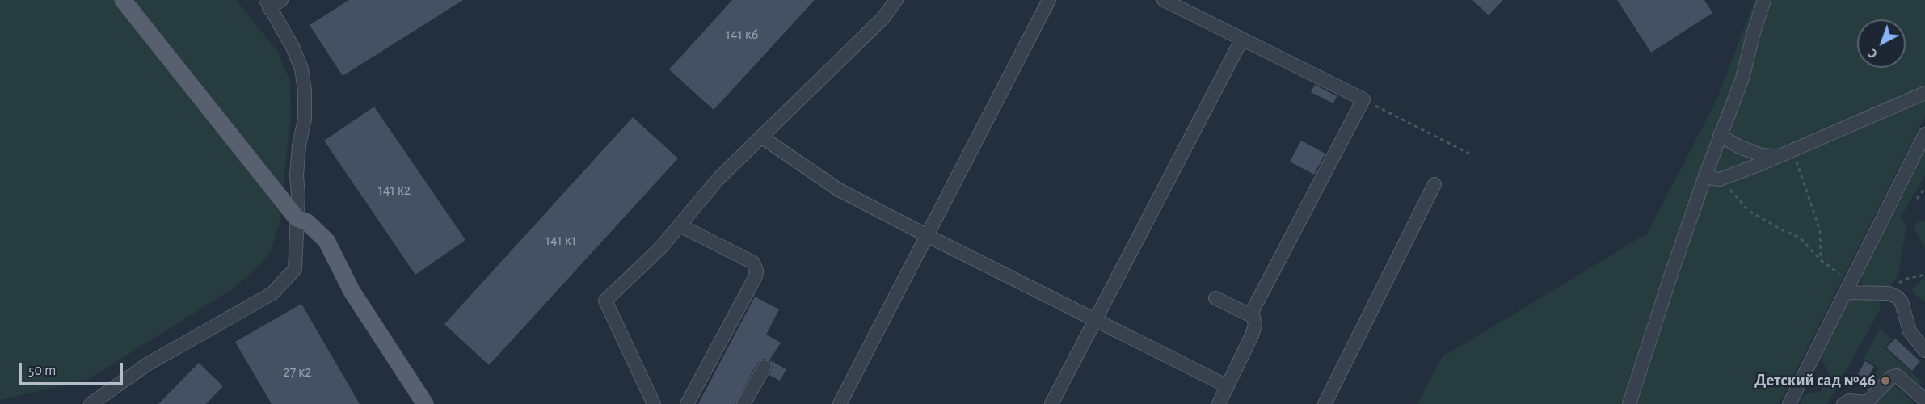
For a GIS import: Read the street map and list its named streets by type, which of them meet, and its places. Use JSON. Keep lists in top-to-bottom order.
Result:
{
  "places": ["Детский сад №46"],
  "house_numbers": [
    "141 к6",
    "141 к2",
    "141 к1",
    "27 к2"
  ],
  "scale_bar": "50 m",
  "north": "bottom left"
}
